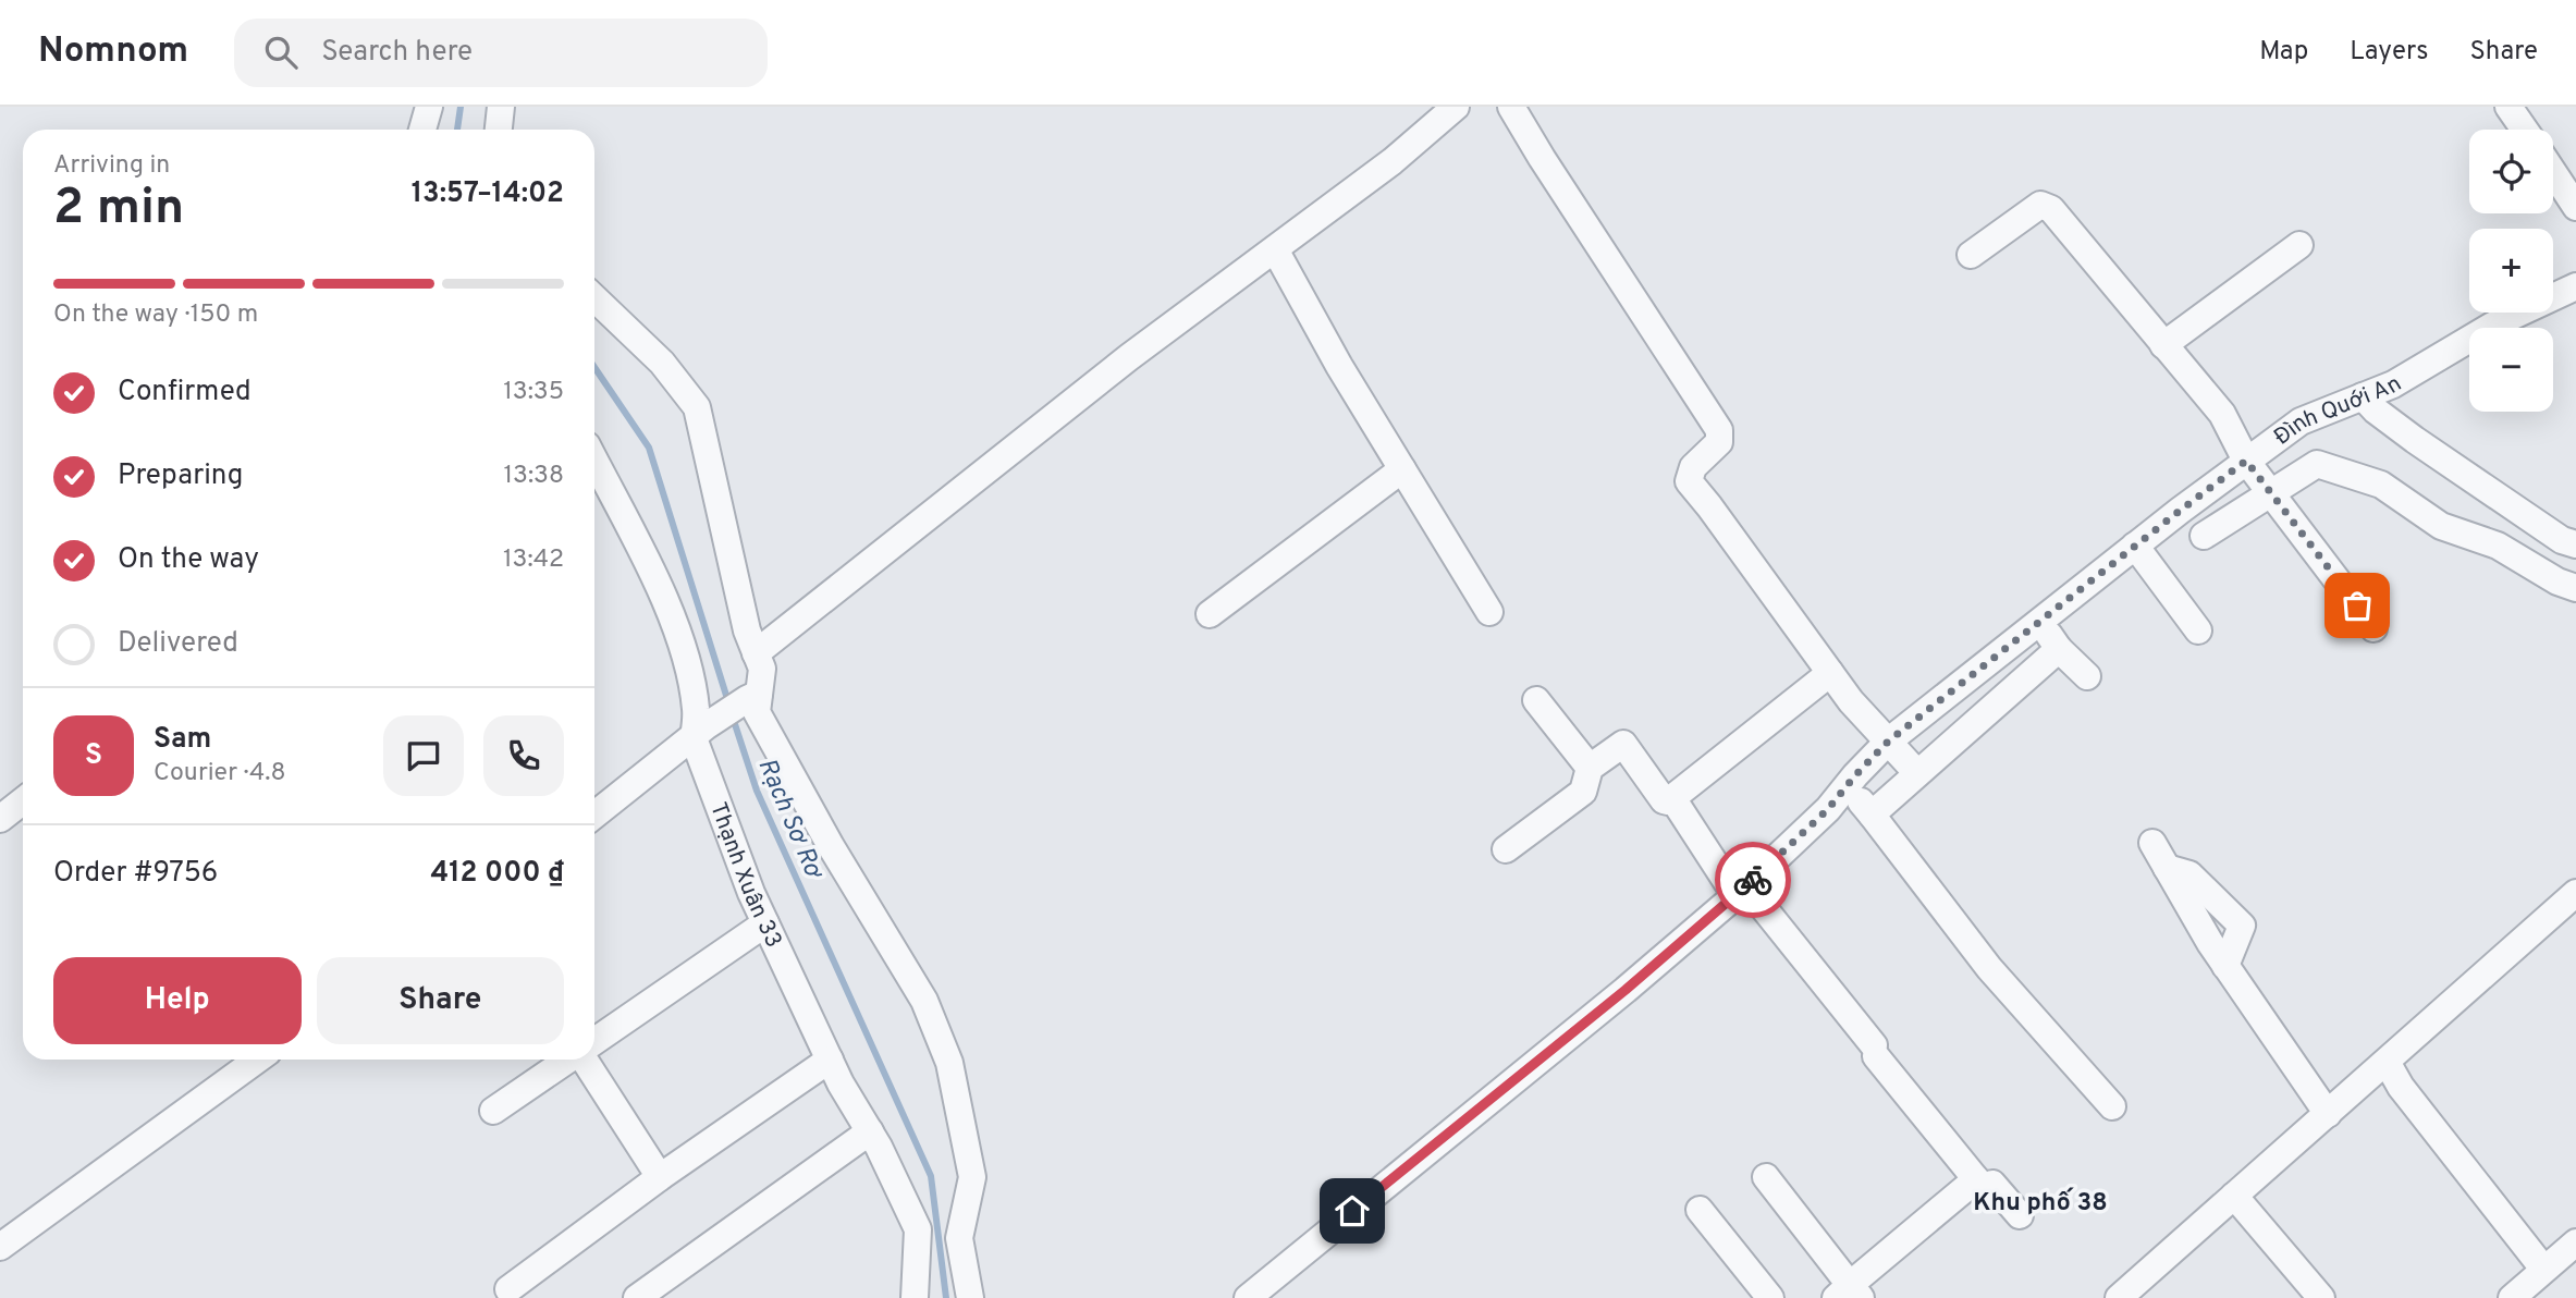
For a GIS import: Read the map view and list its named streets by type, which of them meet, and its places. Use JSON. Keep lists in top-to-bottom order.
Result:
{
  "streets": {
    "street": ["Đình Quới An", "Thạnh Xuân 33"]
  },
  "districts": ["Khu phố 38"],
  "water": ["Rạch Sơ Rơ"],
  "page": {
    "header": "Nomnom",
    "search": "Search here",
    "nav": ["Map", "Layers", "Share"],
    "map_buttons": ["+", "−"],
    "heading": ["2 min", "Arriving in", "13:57–14:02"],
    "panel": [
      "Sam",
      "Courier · 4.8",
      "Order #9756",
      "412 000 ₫"
    ],
    "bar": "On the way · 150 m",
    "list": [
      ["Confirmed", "13:35"],
      ["Preparing", "13:38"],
      ["On the way", "13:42"],
      "Delivered"
    ],
    "round": "S",
    "buttons": ["Help", "Share"]
  }
}
